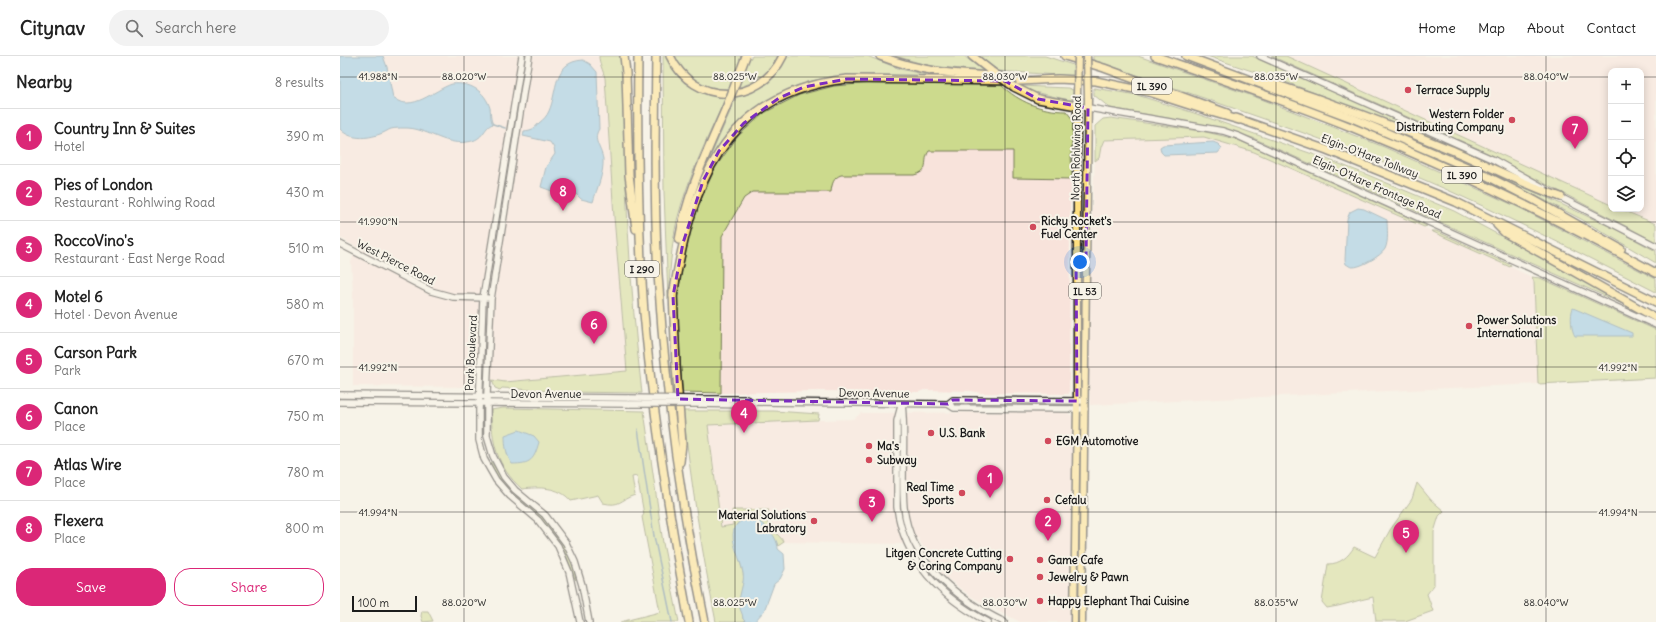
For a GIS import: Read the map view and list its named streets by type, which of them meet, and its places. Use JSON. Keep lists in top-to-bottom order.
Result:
{
  "streets": {
    "highway": ["IL 390", "Elgin-O'Hare Tollway", "I 290"],
    "main road": [
      "North Rohlwing Road",
      "Elgin-O'Hare Frontage Road",
      "West Pierce Road",
      "IL 53",
      "Park Boulevard",
      "Devon Avenue"
    ]
  },
  "crossings": [
    ["North Rohlwing Road", "Elgin-O'Hare Frontage Road"],
    ["North Rohlwing Road", "IL 53"],
    ["North Rohlwing Road", "Devon Avenue"],
    ["West Pierce Road", "Park Boulevard"],
    ["IL 53", "Devon Avenue"],
    ["Park Boulevard", "Devon Avenue"]
  ],
  "places": [
    "Terrace Supply",
    "Western Folder Distributing Company",
    "Ricky Rocket's Fuel Center",
    "Power Solutions International",
    "U.S. Bank",
    "EGM Automotive",
    "Ma's",
    "Subway",
    "Real Time Sports",
    "Cefalu",
    "Material Solutions Labratory",
    "Litgen Concrete Cutting & Coring Company",
    "Game Cafe",
    "Jewelry & Pawn",
    "Happy Elephant Thai Cuisine"
  ],
  "scale_bar": "100 m",
  "page": {
    "header": "Citynav",
    "search": "Search here",
    "nav": [
      "Home",
      "Map",
      "About",
      "Contact"
    ],
    "heading": ["Nearby", "8 results"],
    "map_buttons": ["+", "−"],
    "list": [
      {
        "mark": "1",
        "name": "Country Inn & Suites",
        "note": "Hotel",
        "value": "390 m"
      },
      {
        "mark": "2",
        "name": "Pies of London",
        "note": "Restaurant · Rohlwing Road",
        "value": "430 m"
      },
      {
        "mark": "3",
        "name": "RoccoVino's",
        "note": "Restaurant · East Nerge Road",
        "value": "510 m"
      },
      {
        "mark": "4",
        "name": "Motel 6",
        "note": "Hotel · Devon Avenue",
        "value": "580 m"
      },
      {
        "mark": "5",
        "name": "Carson Park",
        "note": "Park",
        "value": "670 m"
      },
      {
        "mark": "6",
        "name": "Canon",
        "note": "Place",
        "value": "750 m"
      },
      {
        "mark": "7",
        "name": "Atlas Wire",
        "note": "Place",
        "value": "780 m"
      },
      {
        "mark": "8",
        "name": "Flexera",
        "note": "Place",
        "value": "800 m"
      }
    ],
    "pins": [
      "7",
      "8",
      "6",
      "4",
      "1",
      "3",
      "2",
      "5"
    ],
    "buttons": ["Save", "Share"],
    "scale": "100 m"
  },
  "coordinates": [
    "88.020°W",
    "88.025°W",
    "88.030°W",
    "88.035°W",
    "88.040°W",
    "41.988°N",
    "41.990°N",
    "41.992°N",
    "41.994°N"
  ]
}
